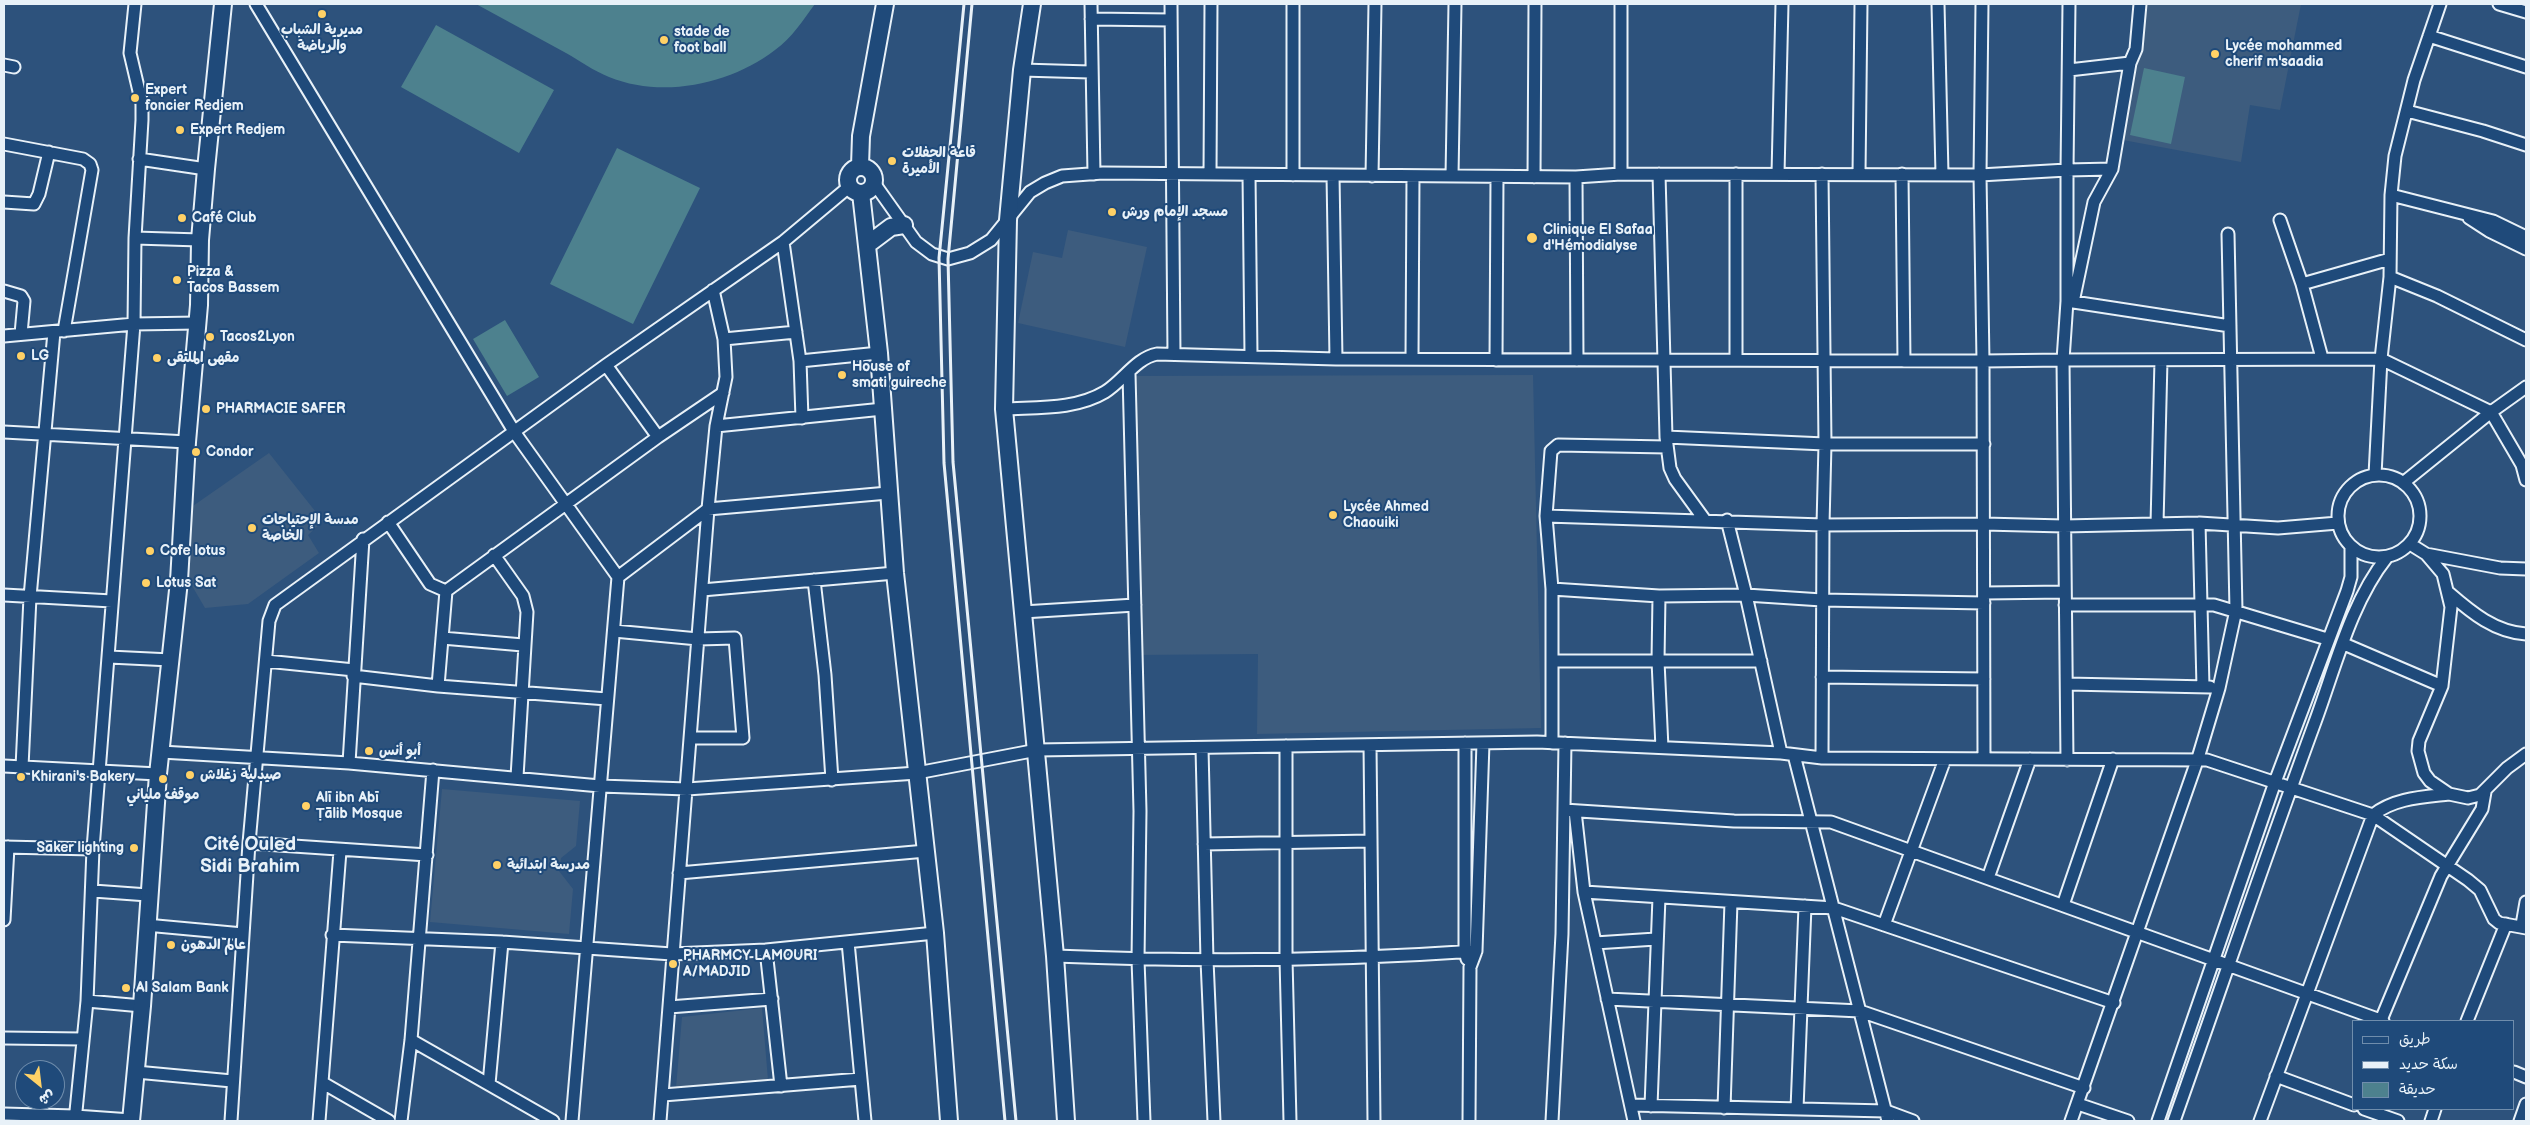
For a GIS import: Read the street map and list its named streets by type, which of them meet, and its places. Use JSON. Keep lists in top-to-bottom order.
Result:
{
  "districts": ["Cité Ouled Sidi Brahim"],
  "places": [
    "مديرية الشباب والرياضة",
    "stade de foot ball",
    "Lycée mohammed cherif m'saadia",
    "Expert foncier Redjem",
    "Expert Redjem",
    "قاعة الحفلات الأميرة",
    "مسجد الإمام ورش",
    "Café Club",
    "Clinique El Safaa d'Hémodialyse",
    "Pizza & Tacos Bassem",
    "Tacos2Lyon",
    "LG",
    "مقهى الملتقى",
    "House of smati guireche",
    "PHARMACIE SAFER",
    "Condor",
    "Lycée Ahmed Chaouiki",
    "مدسة الإحتياجات الخاصة",
    "Cofe lotus",
    "Lotus Sat",
    "أبو أنس",
    "صيدلية زغلاش",
    "Khirani's Bakery",
    "موقف ملياني",
    "Alī ibn Abī Ṭālib Mosque",
    "Saker lighting",
    "مدرسة ابتدائية",
    "عالم الدهون",
    "PHARMCY LAMOURI A/MADJID",
    "Al Salam Bank"
  ],
  "legend": ["طريق", "سكة حديد", "حديقة"],
  "north": "bottom right"
}
